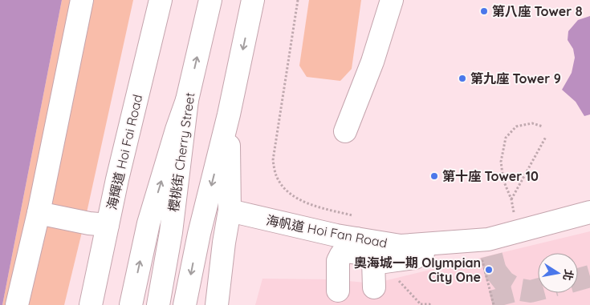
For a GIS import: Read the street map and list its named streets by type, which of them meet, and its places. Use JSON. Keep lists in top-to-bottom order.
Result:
{
  "streets": {
    "main road": ["海輝道 Hoi Fai Road", "櫻桃街 Cherry Street", "海帆道 Hoi Fan Road"]
  },
  "places": [
    "第八座 Tower 8",
    "第九座 Tower 9",
    "第十座 Tower 10",
    "奧海城一期 Olympian City One"
  ],
  "north": "right"
}
